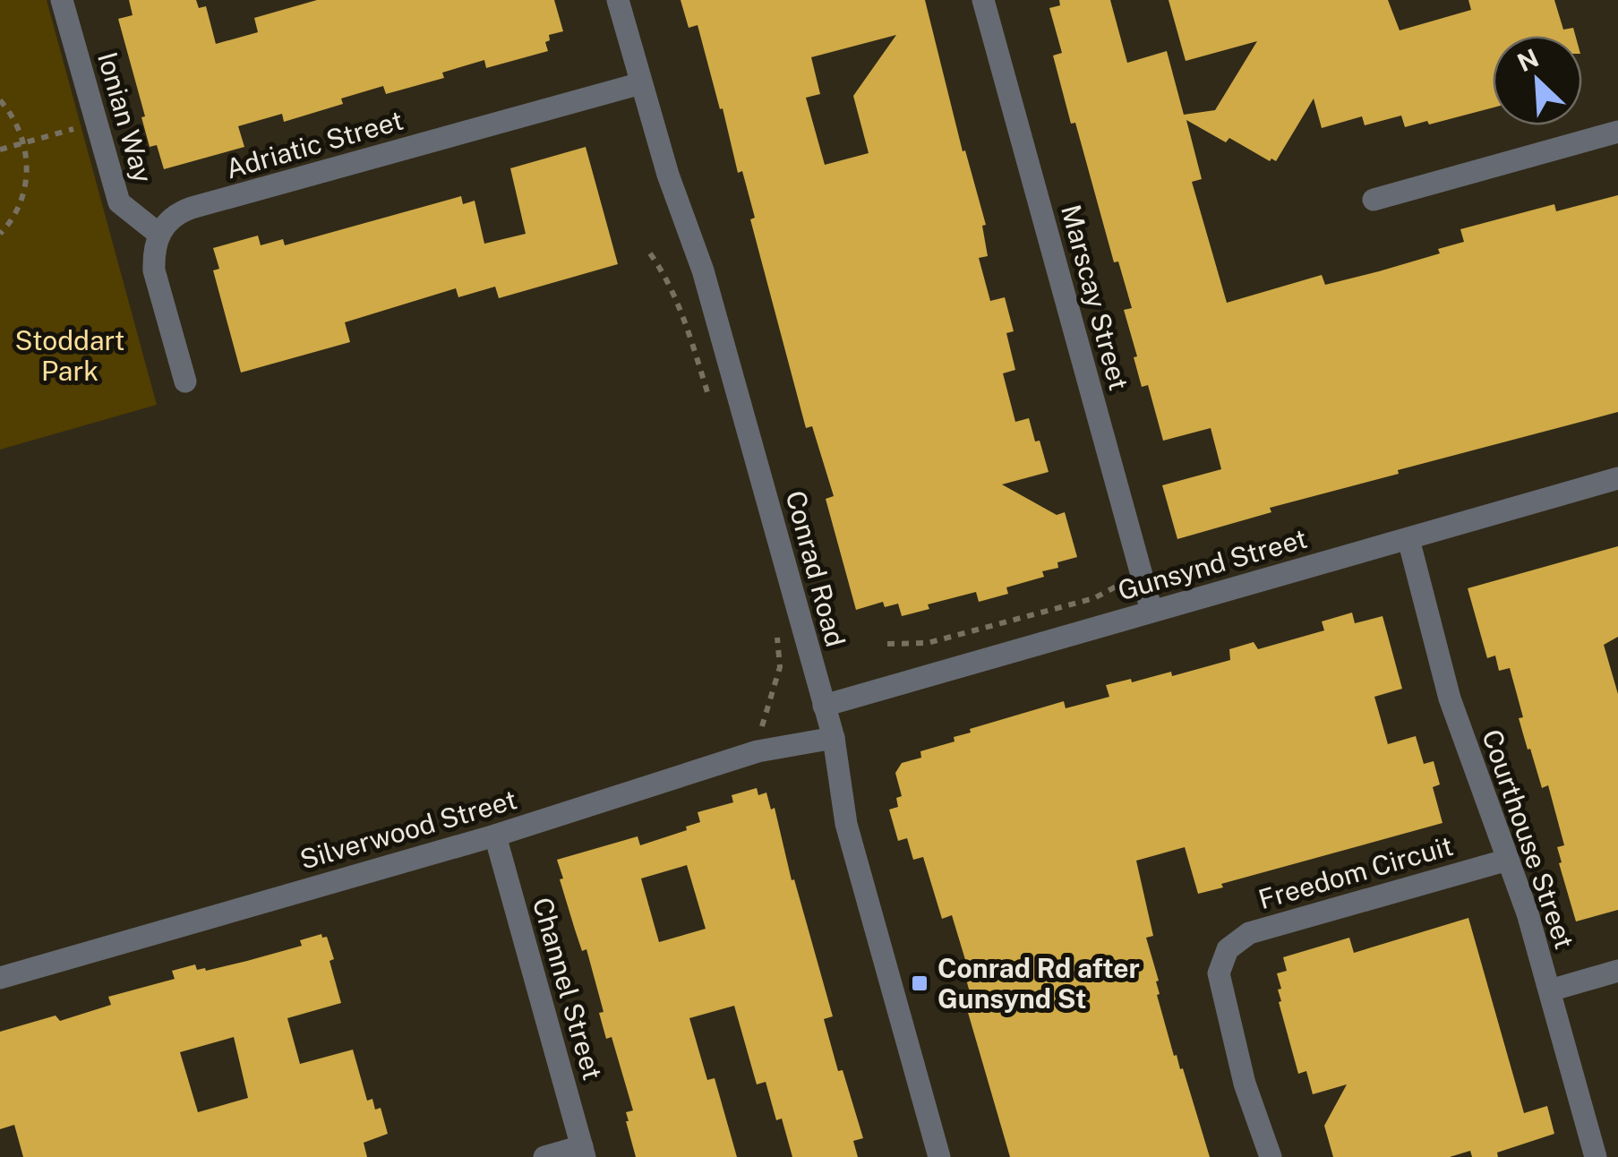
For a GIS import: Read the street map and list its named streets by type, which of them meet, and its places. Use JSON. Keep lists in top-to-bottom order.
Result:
{
  "streets": {
    "street": [
      "Ionian Way",
      "Adriatic Street",
      "Marscay Street",
      "Gunsynd Street",
      "Conrad Road",
      "Silverwood Street",
      "Courthouse Street",
      "Freedom Circuit",
      "Channel Street"
    ]
  },
  "crossings": [
    ["Ionian Way", "Adriatic Street"],
    ["Adriatic Street", "Conrad Road"],
    ["Marscay Street", "Gunsynd Street"],
    ["Gunsynd Street", "Conrad Road"],
    ["Gunsynd Street", "Courthouse Street"],
    ["Conrad Road", "Silverwood Street"],
    ["Silverwood Street", "Channel Street"],
    ["Courthouse Street", "Freedom Circuit"]
  ],
  "parks": ["Stoddart Park"],
  "places": {
    "transit": ["Conrad Rd after Gunsynd St"]
  },
  "north": "top left"
}
